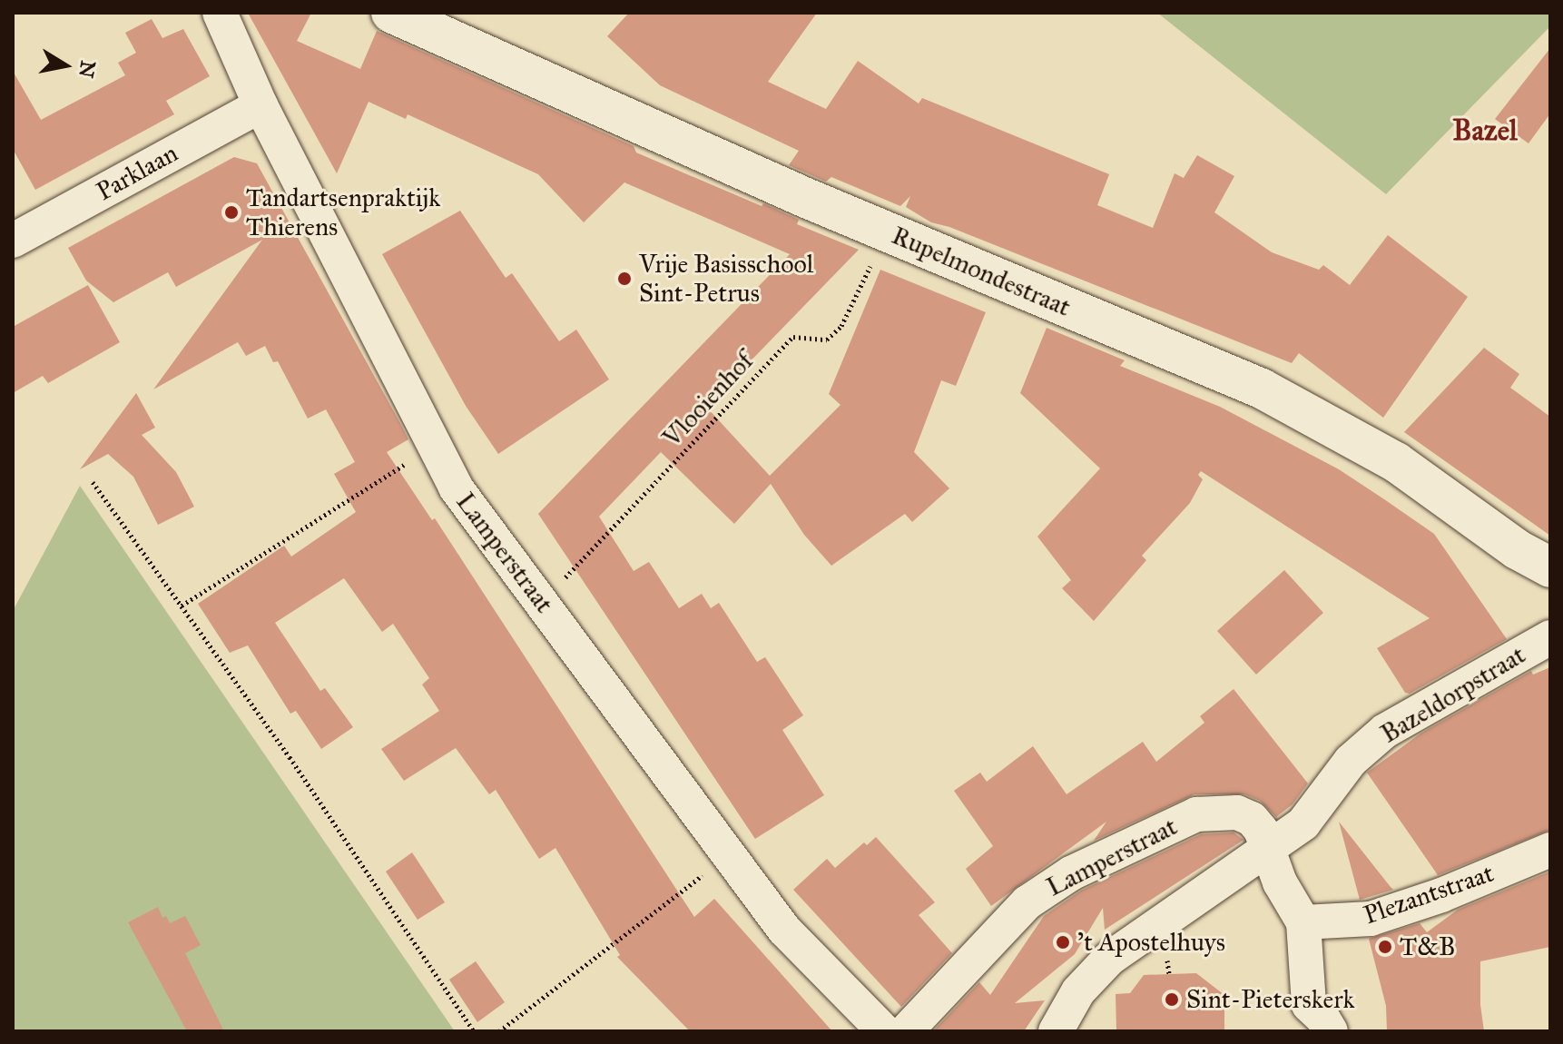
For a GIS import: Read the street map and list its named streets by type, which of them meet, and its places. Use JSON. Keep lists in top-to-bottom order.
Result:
{
  "streets": {
    "main road": ["Rupelmondestraat"],
    "street": [
      "Parklaan",
      "Lamperstraat",
      "Bazeldorpstraat",
      "Plezantstraat"
    ],
    "path": ["Vlooienhof"]
  },
  "crossings": [
    ["Parklaan", "Lamperstraat"],
    ["Rupelmondestraat", "Vlooienhof"],
    ["Vlooienhof", "Lamperstraat"],
    ["Lamperstraat", "Bazeldorpstraat"],
    ["Lamperstraat", "Plezantstraat"]
  ],
  "districts": ["Bazel"],
  "places": [
    "Tandartsenpraktijk Thierens",
    "Vrije Basisschool Sint-Petrus",
    "'t Apostelhuys",
    "T&B",
    "Sint-Pieterskerk"
  ],
  "north": "right"
}
